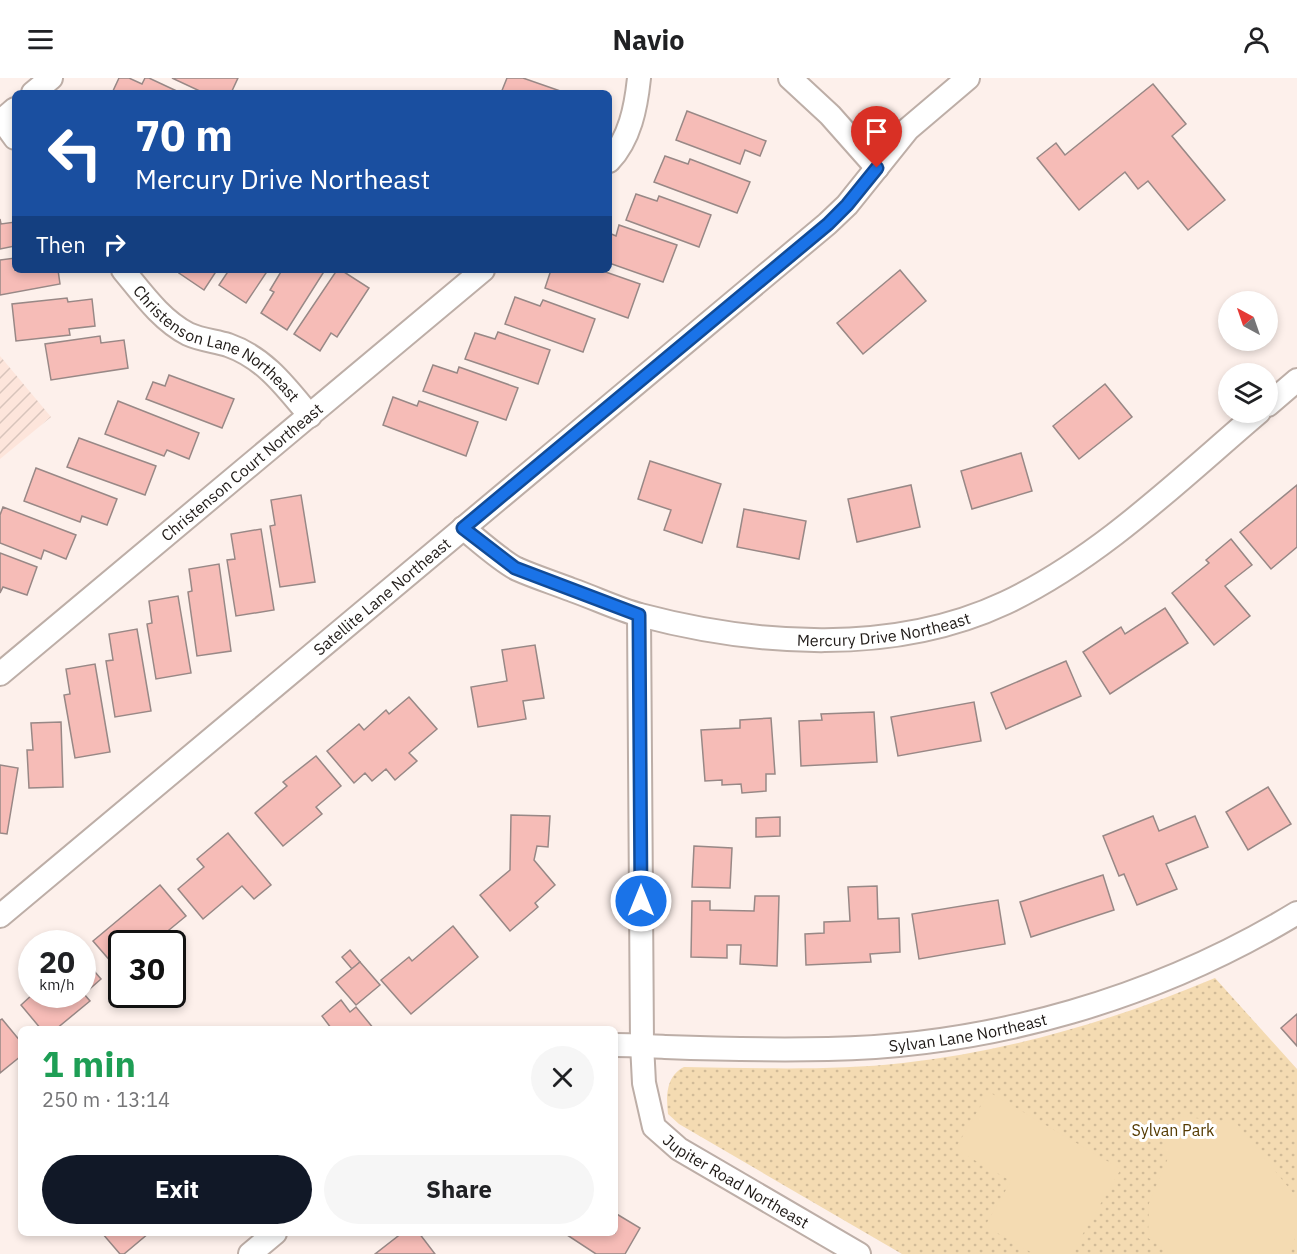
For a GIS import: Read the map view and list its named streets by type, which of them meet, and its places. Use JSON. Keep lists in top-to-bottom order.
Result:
{
  "streets": {
    "street": [
      "Christenson Lane Northeast",
      "Christenson Court Northeast",
      "Satellite Lane Northeast",
      "Mercury Drive Northeast",
      "Sylvan Lane Northeast",
      "Jupiter Road Northeast"
    ]
  },
  "crossings": [
    ["Christenson Lane Northeast", "Christenson Court Northeast"],
    ["Satellite Lane Northeast", "Mercury Drive Northeast"],
    ["Mercury Drive Northeast", "Jupiter Road Northeast"],
    ["Sylvan Lane Northeast", "Jupiter Road Northeast"]
  ],
  "parks": ["Sylvan Park"],
  "north": "top left",
  "page": {
    "header": "Navio",
    "turn": ["70 m", "Mercury Drive Northeast"],
    "then": "Then",
    "speed": "20 km/h",
    "limit": "30",
    "heading": ["1 min", "250 m · 13:14"],
    "buttons": ["Exit", "Share"]
  }
}
